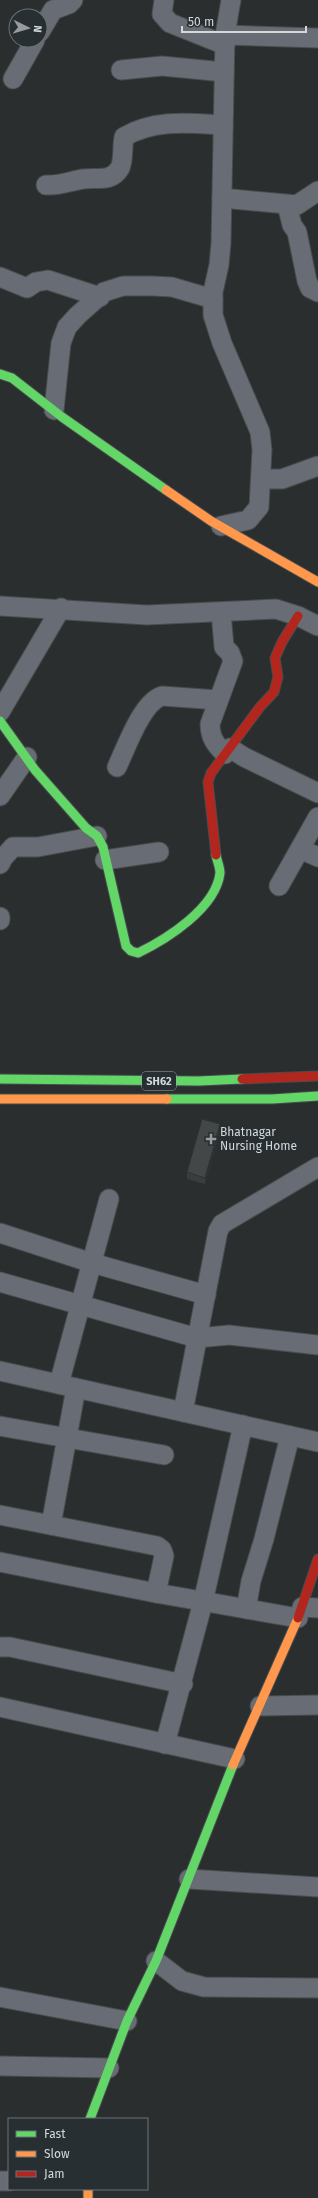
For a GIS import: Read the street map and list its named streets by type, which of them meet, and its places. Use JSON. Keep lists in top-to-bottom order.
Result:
{
  "streets": {
    "street": ["SH62"]
  },
  "places": {
    "health": ["Bhatnagar Nursing Home"]
  },
  "legend": ["Fast", "Slow", "Jam"],
  "scale_bar": "50 m",
  "north": "right"
}
